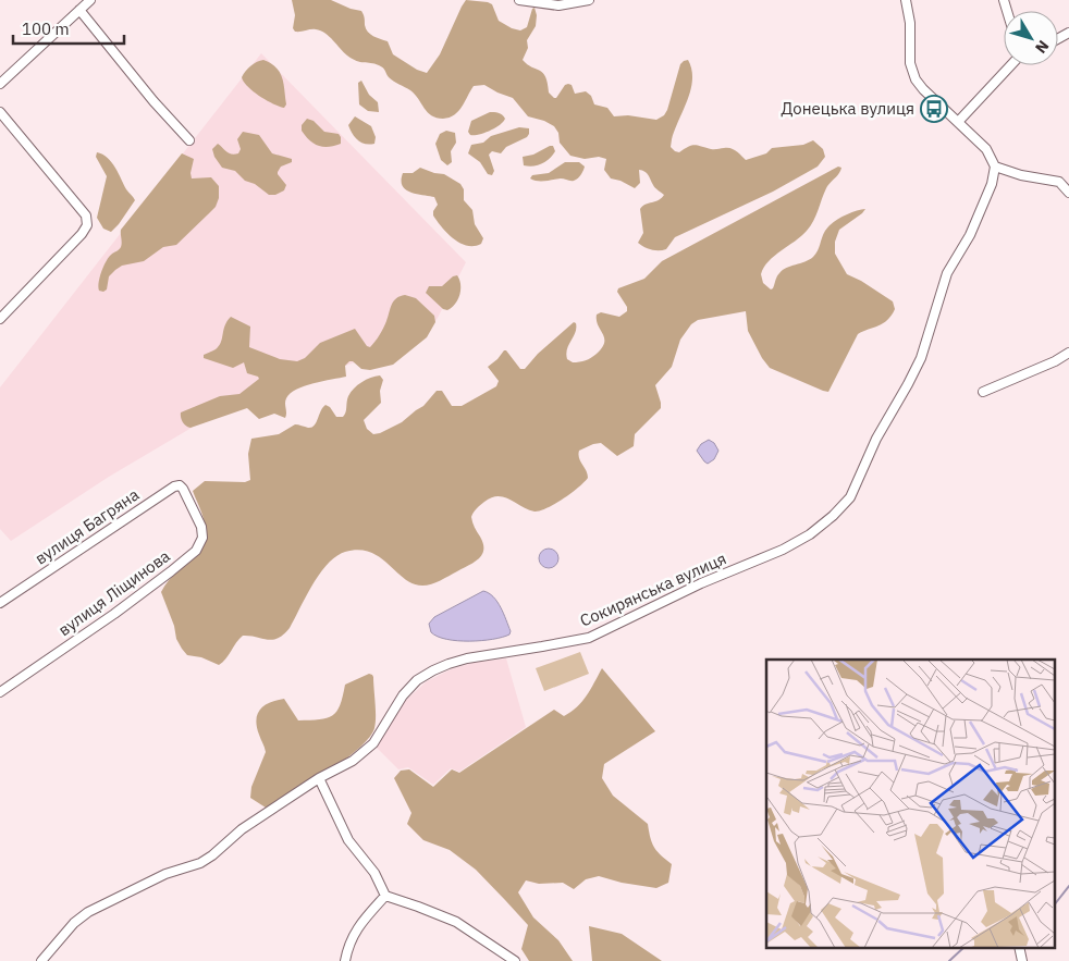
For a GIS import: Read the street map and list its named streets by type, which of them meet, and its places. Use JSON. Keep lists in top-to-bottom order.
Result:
{
  "streets": {
    "street": ["вулиця Багряна", "Сокирянська вулиця", "вулиця Ліщинова"]
  },
  "crossings": [
    ["вулиця Багряна", "вулиця Ліщинова"]
  ],
  "places": {
    "bus stop": ["Донецька вулиця"]
  },
  "scale_bar": "100 m",
  "north": "bottom right"
}
